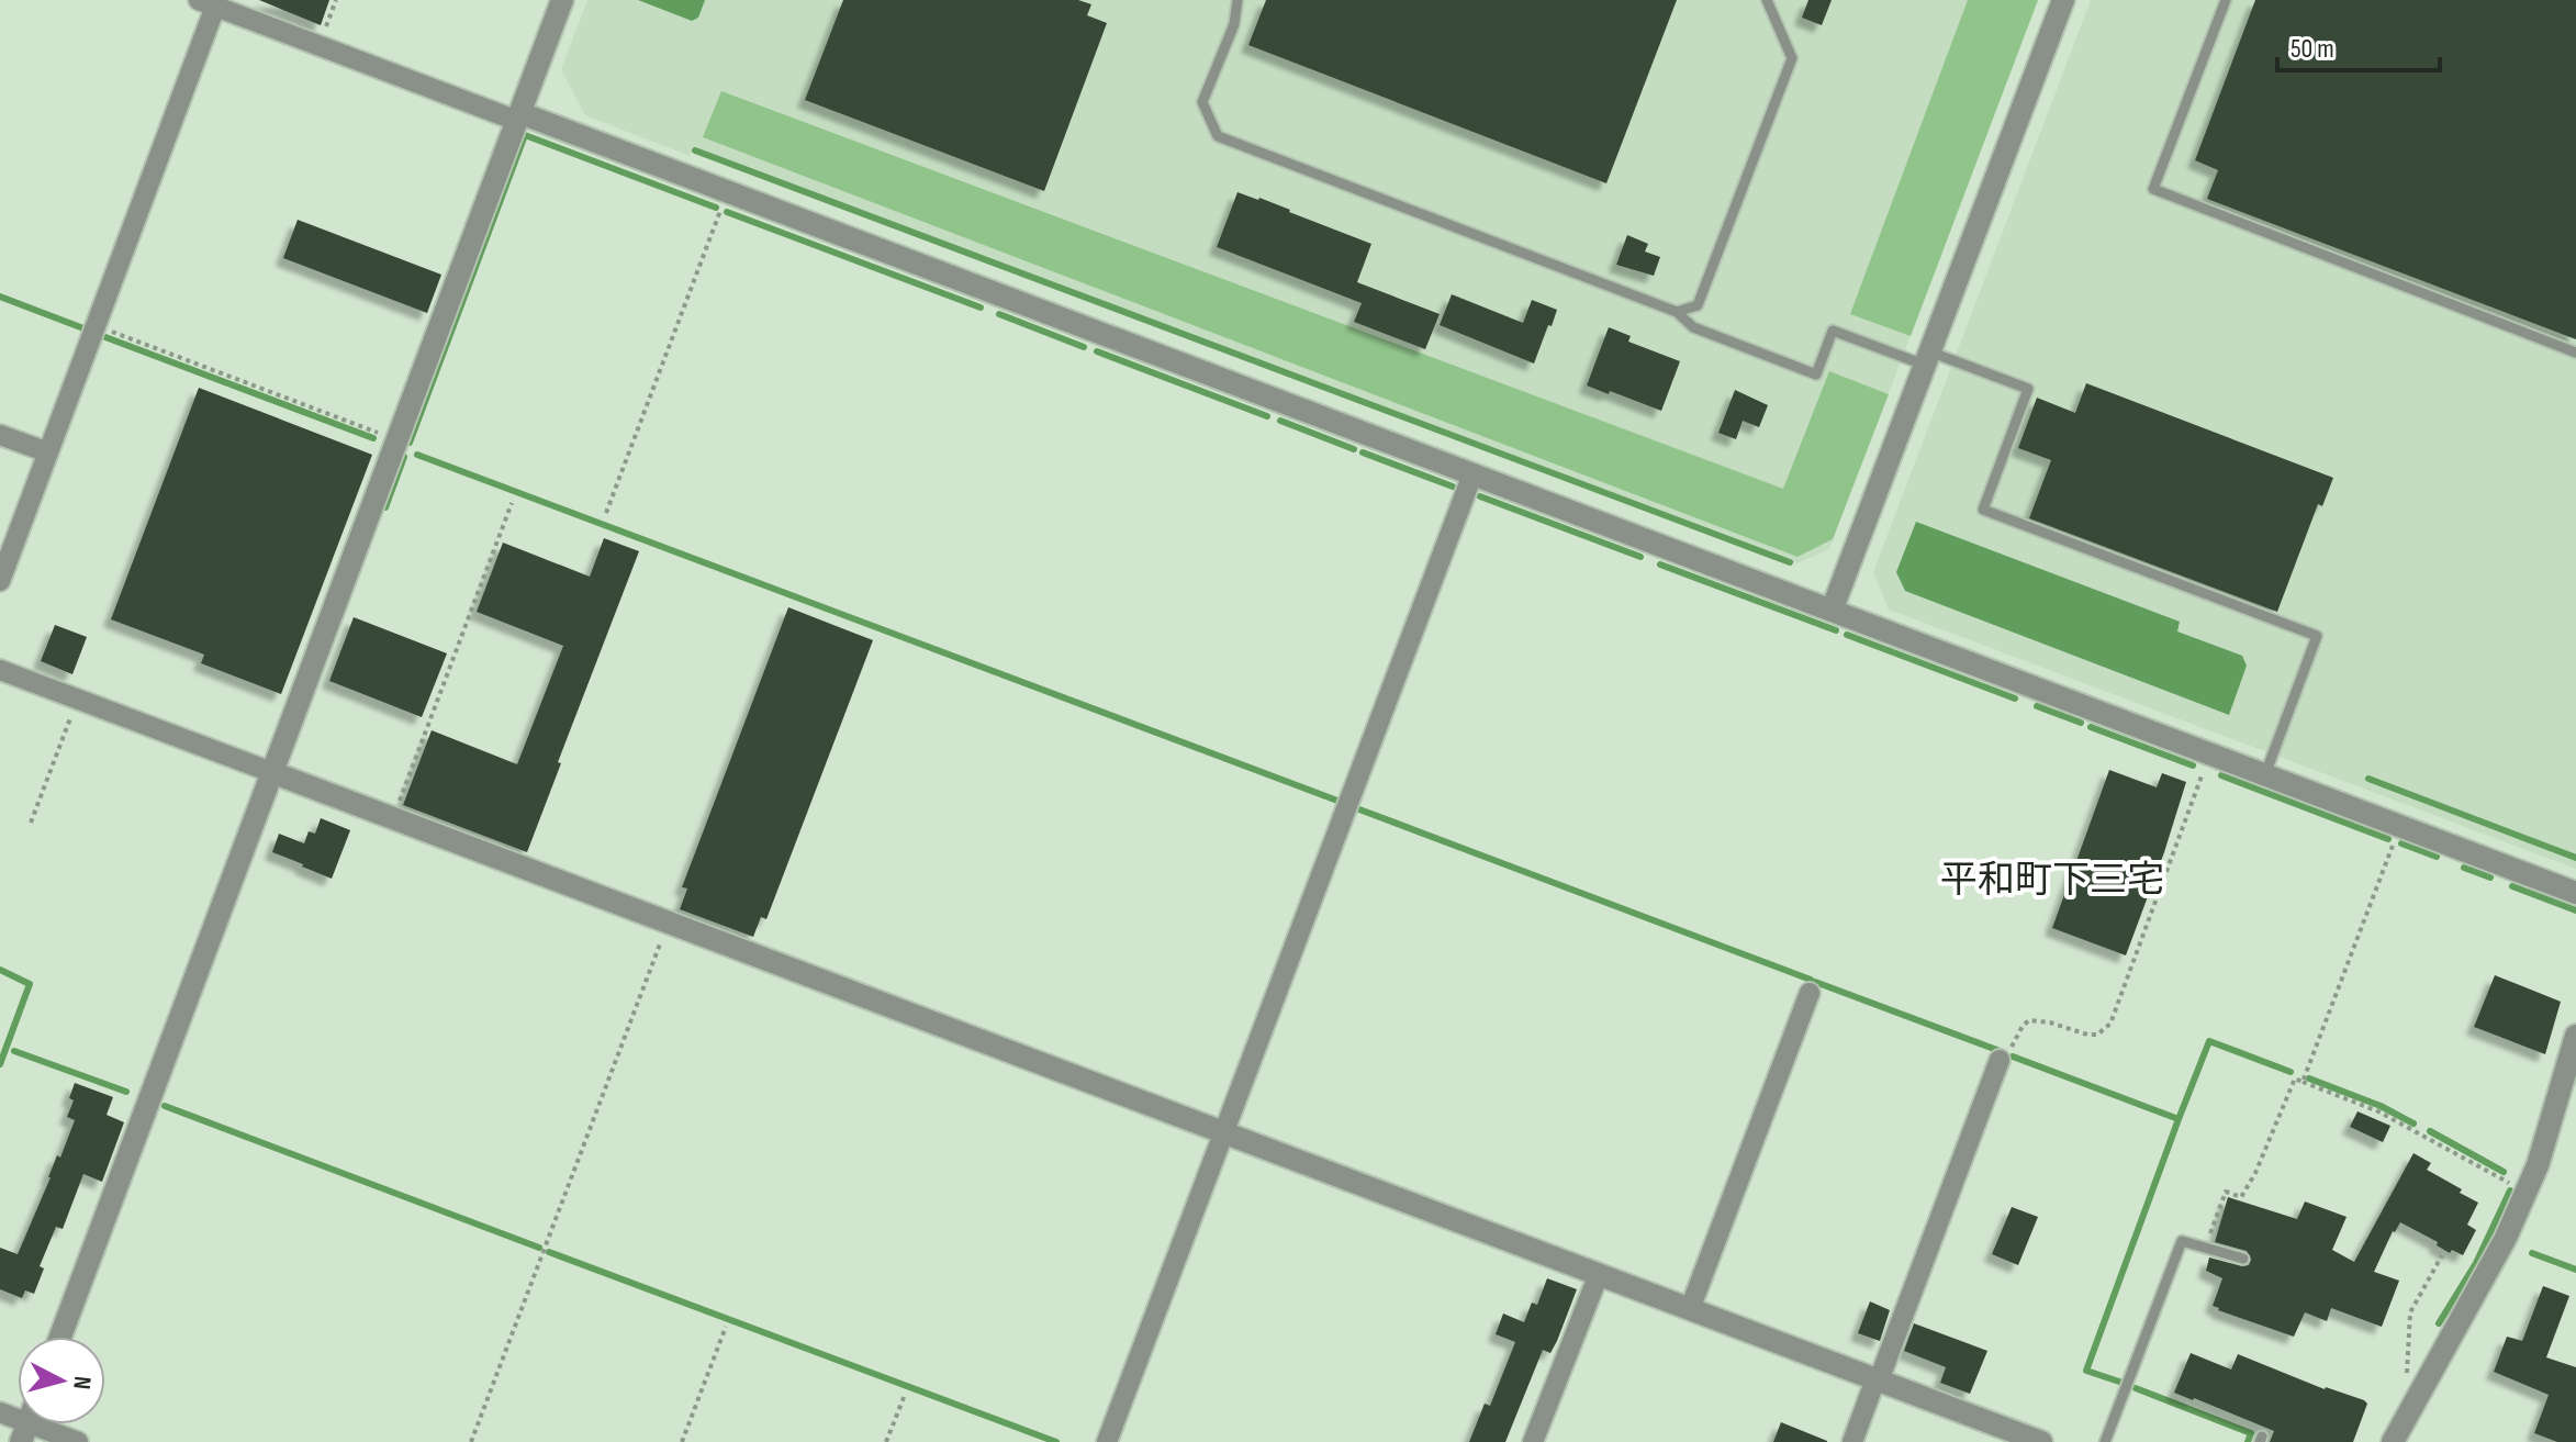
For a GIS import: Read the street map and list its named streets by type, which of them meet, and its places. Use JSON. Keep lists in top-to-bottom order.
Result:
{
  "districts": ["平和町下三宅"],
  "scale_bar": "50 m",
  "north": "right"
}
